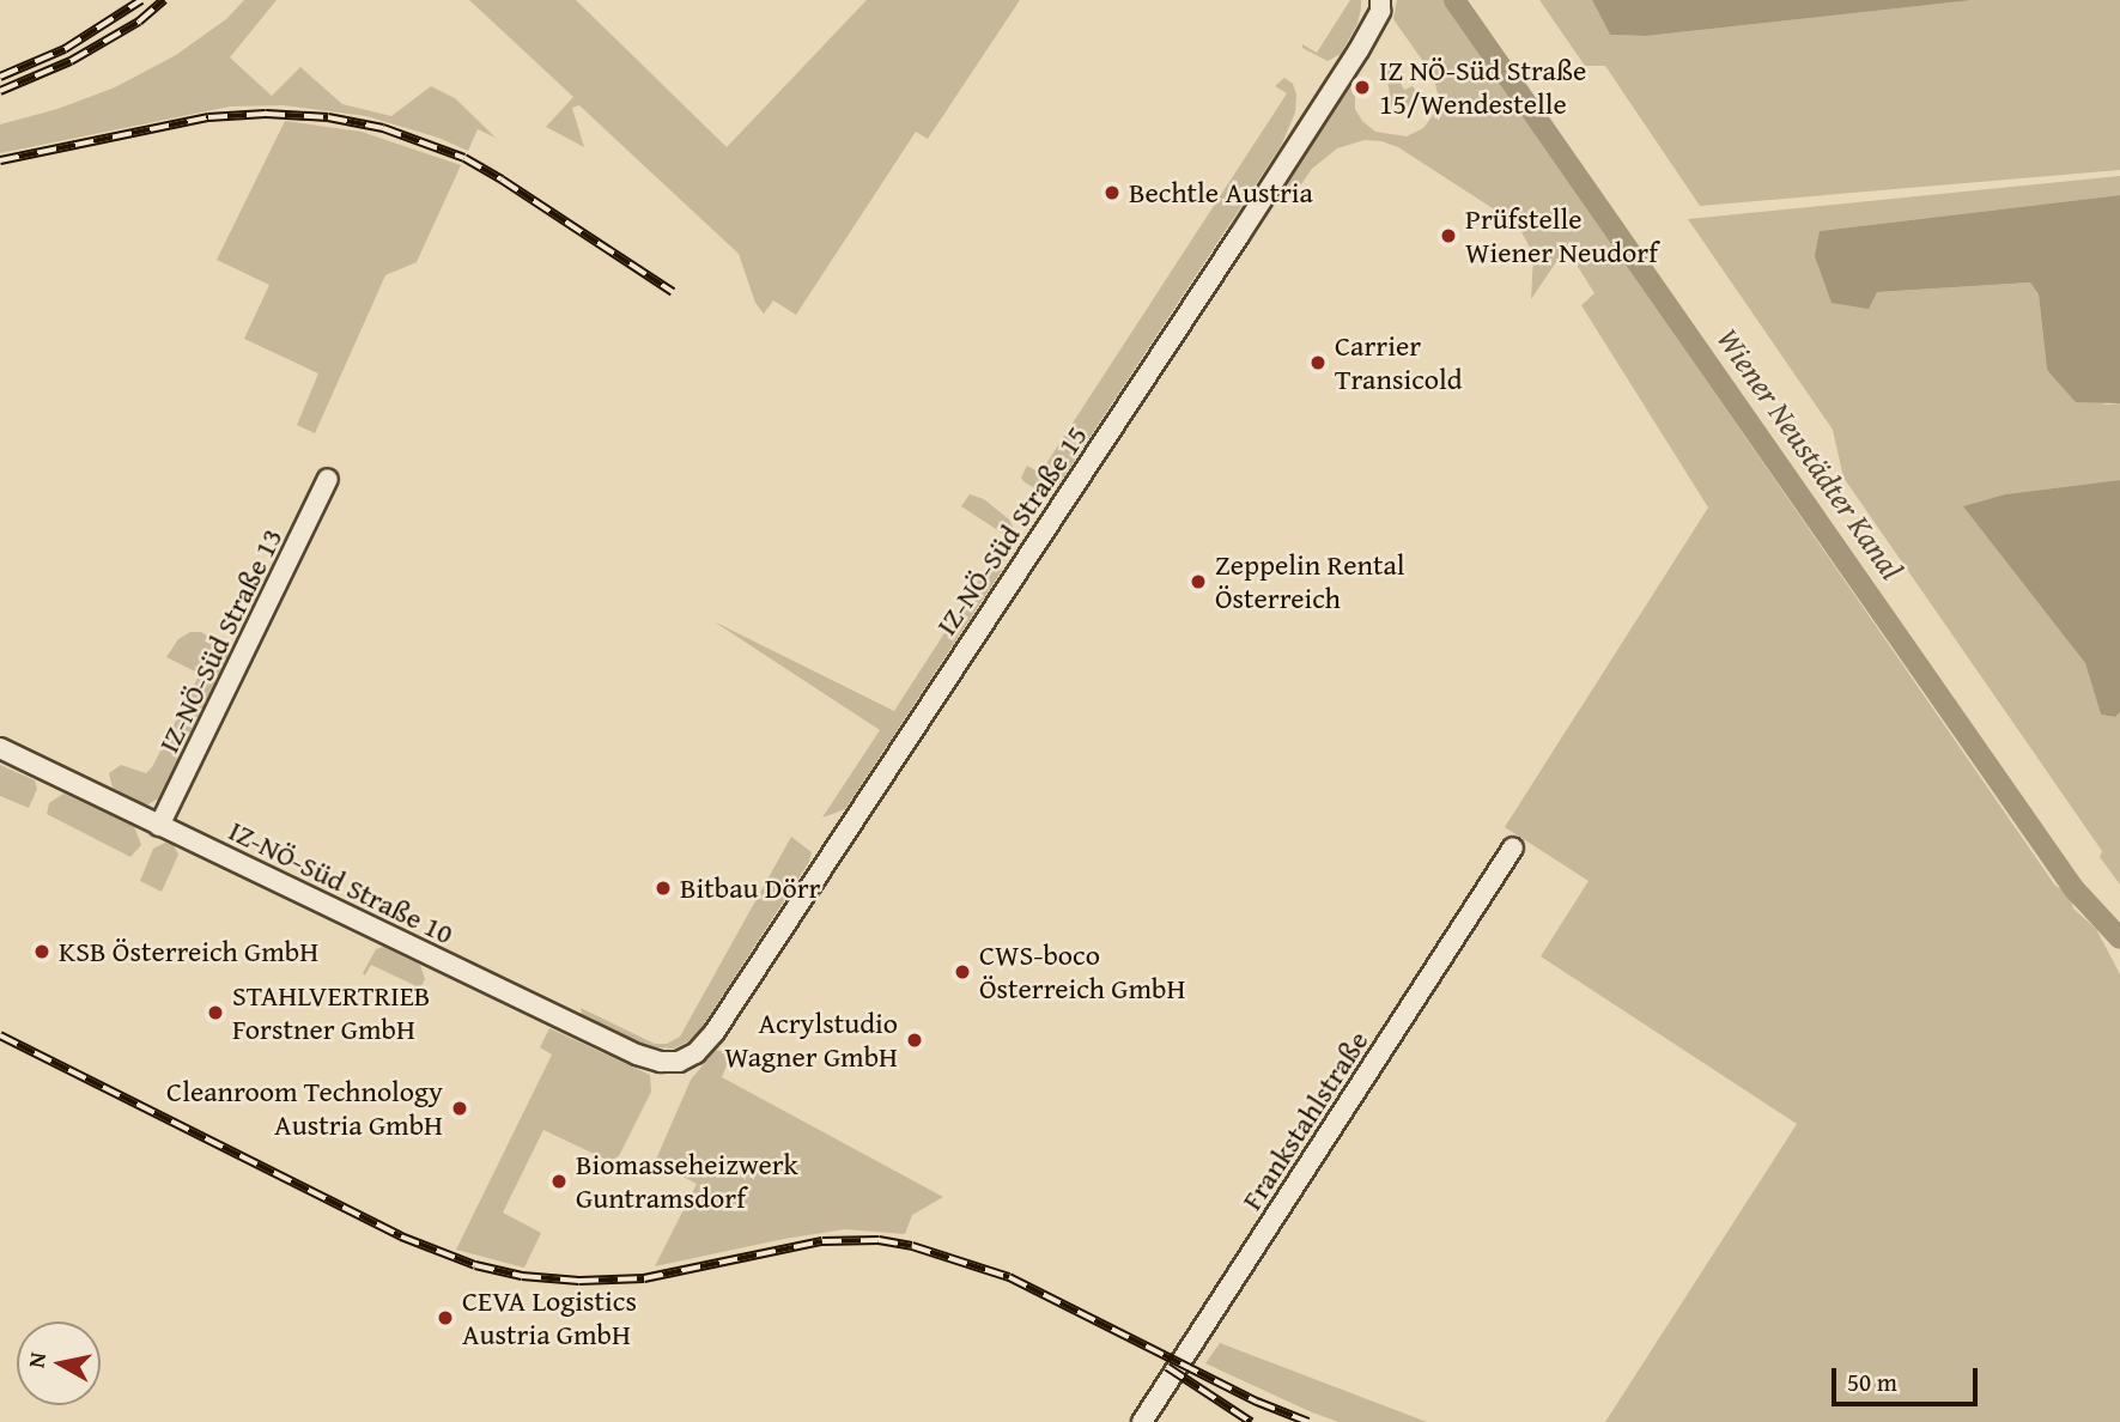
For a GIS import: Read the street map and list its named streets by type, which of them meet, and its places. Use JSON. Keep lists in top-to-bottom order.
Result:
{
  "streets": {
    "street": [
      "IZ-NÖ-Süd Straße 15",
      "IZ-NÖ-Süd Straße 13",
      "IZ-NÖ-Süd Straße 10",
      "Frankstahlstraße"
    ]
  },
  "crossings": [
    ["IZ-NÖ-Süd Straße 15", "IZ-NÖ-Süd Straße 10"],
    ["IZ-NÖ-Süd Straße 13", "IZ-NÖ-Süd Straße 10"]
  ],
  "water": ["Wiener Neustädter Kanal"],
  "places": [
    "IZ NÖ-Süd Straße 15/Wendestelle",
    "Bechtle Austria",
    "Prüfstelle Wiener Neudorf",
    "Carrier Transicold",
    "Zeppelin Rental Österreich",
    "Bitbau Dörr",
    "KSB Österreich GmbH",
    "CWS-boco Österreich GmbH",
    "STAHLVERTRIEB Forstner GmbH",
    "Acrylstudio Wagner GmbH",
    "Cleanroom Technology Austria GmbH",
    "Biomasseheizwerk Guntramsdorf",
    "CEVA Logistics Austria GmbH"
  ],
  "scale_bar": "50 m",
  "north": "left"
}
